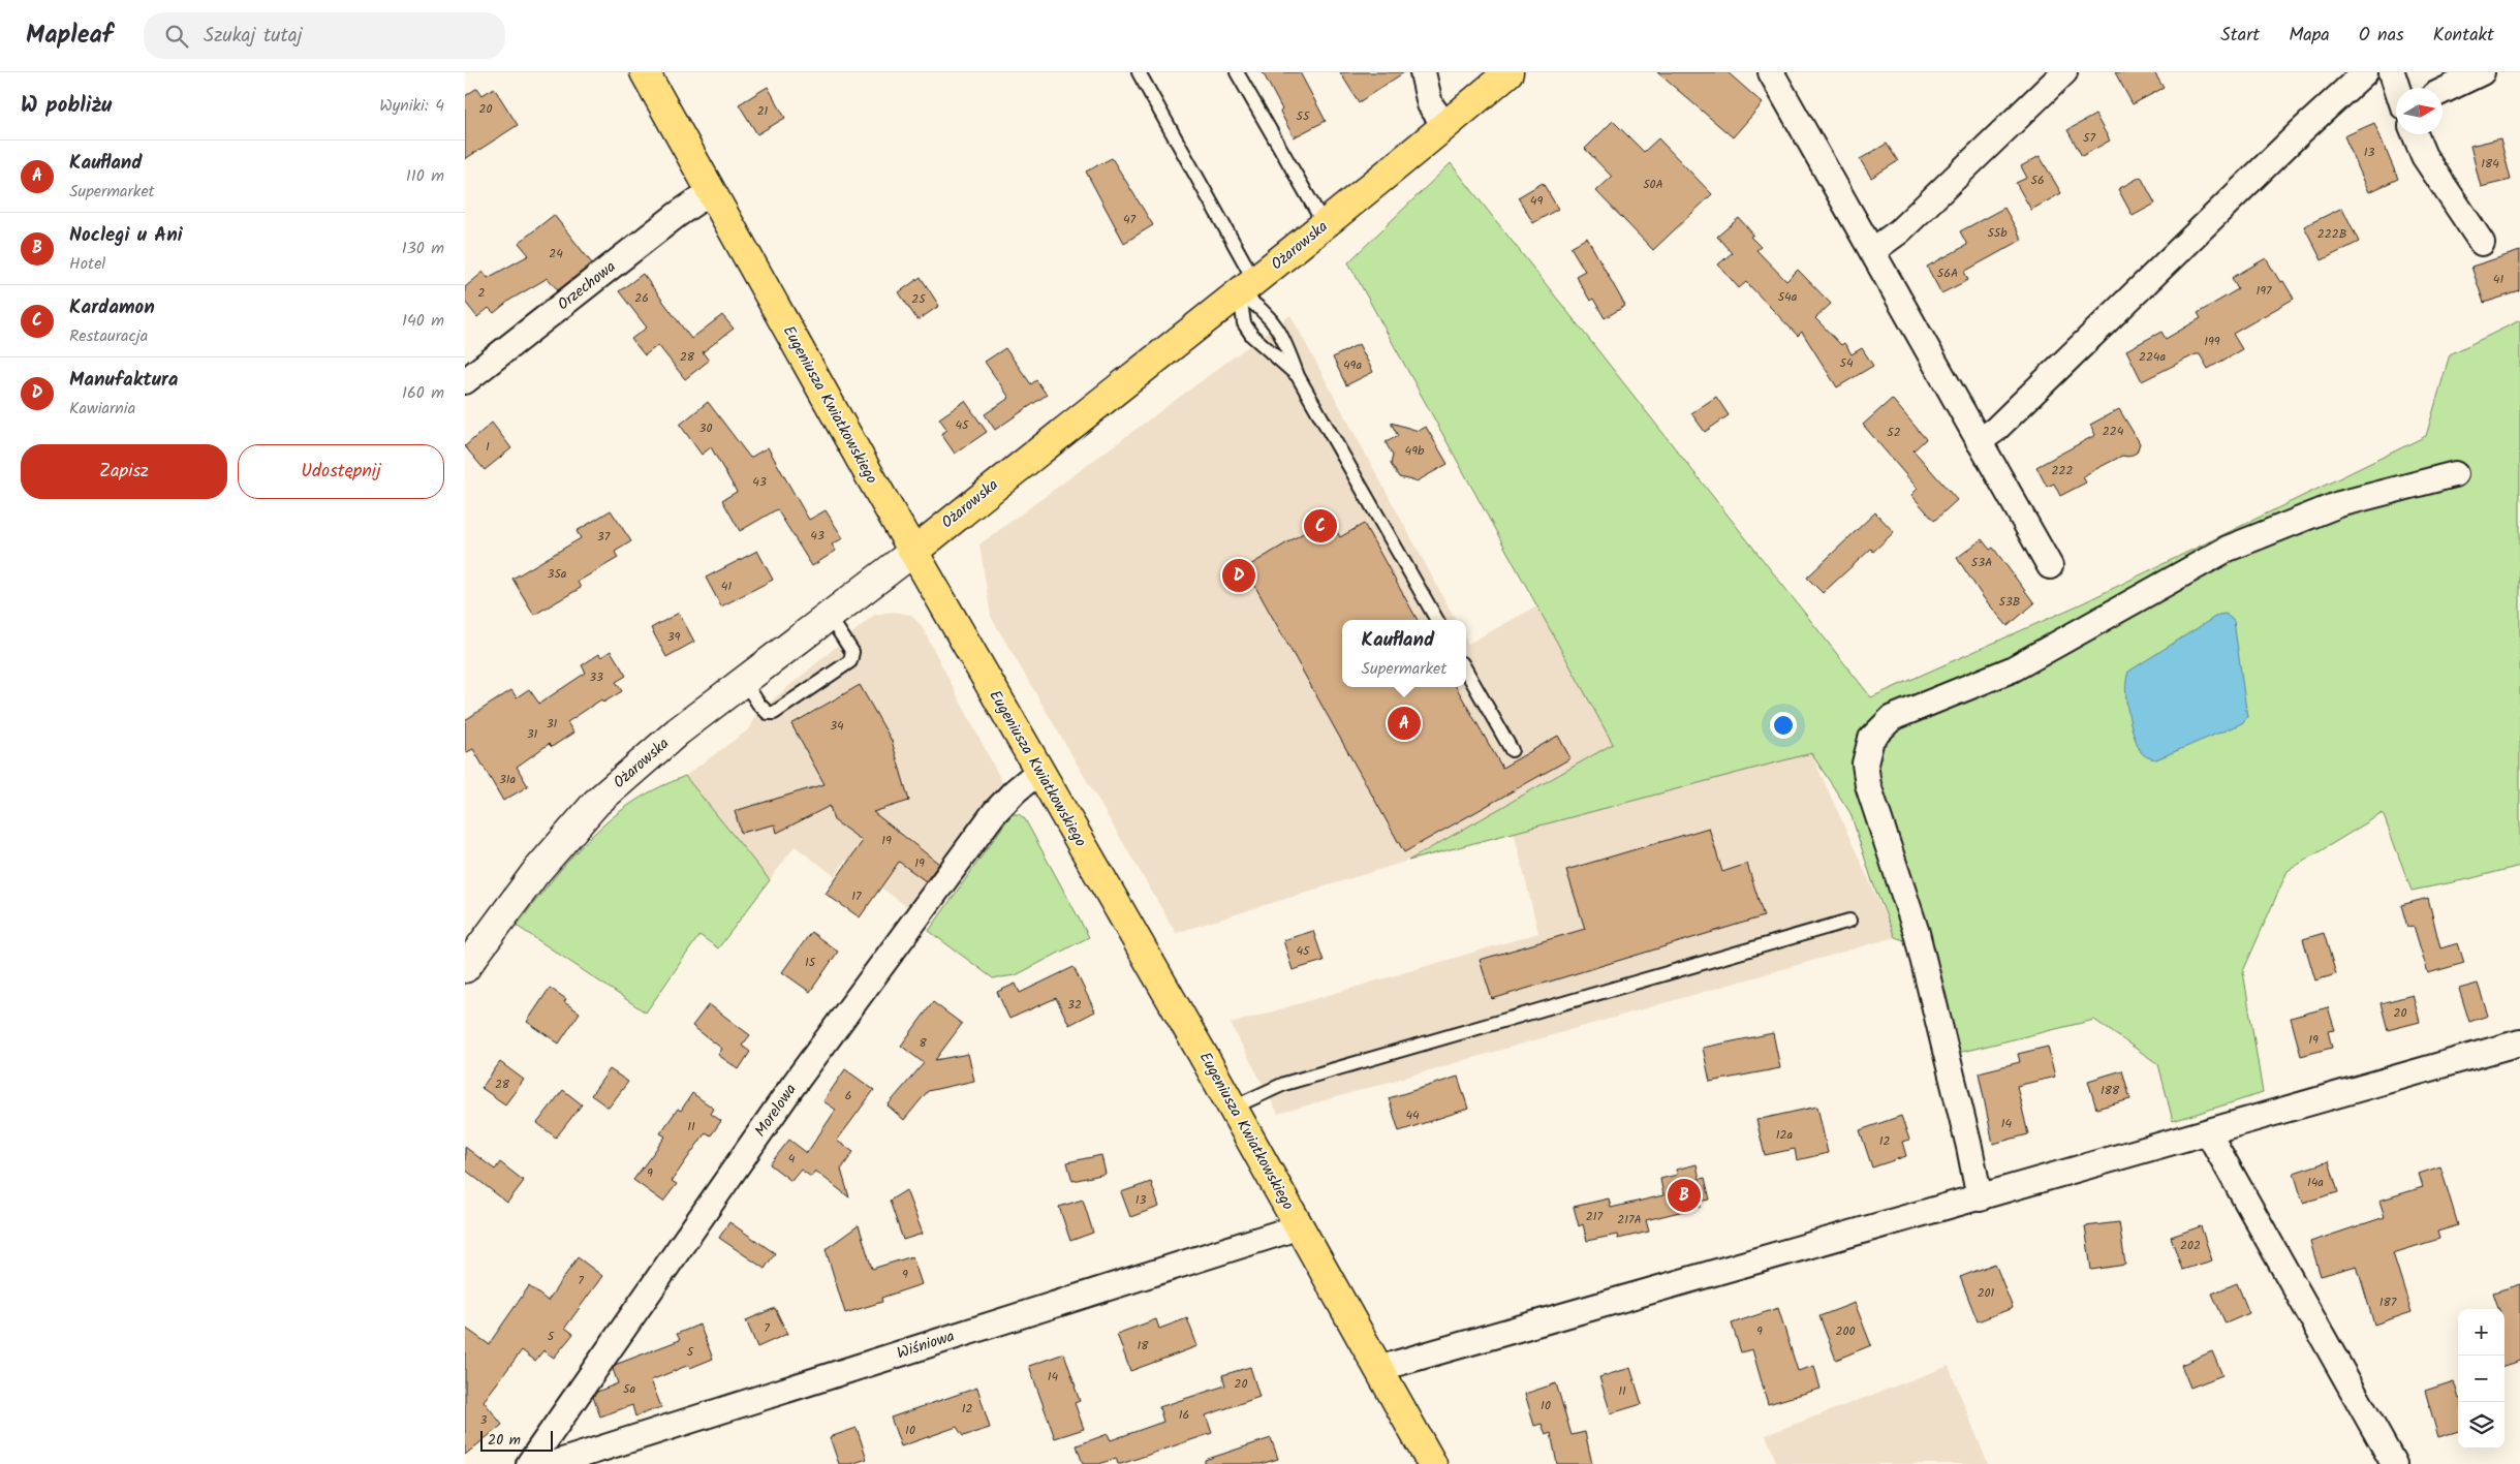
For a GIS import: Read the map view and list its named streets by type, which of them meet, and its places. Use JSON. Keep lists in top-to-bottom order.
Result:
{
  "streets": {
    "main road": ["Ożarowska", "Eugeniusza Kwiatkowskiego"],
    "street": ["Orzechowa", "Morelowa", "Wiśniowa"]
  },
  "crossings": [
    ["Ożarowska", "Eugeniusza Kwiatkowskiego"],
    ["Orzechowa", "Eugeniusza Kwiatkowskiego"],
    ["Eugeniusza Kwiatkowskiego", "Morelowa"],
    ["Eugeniusza Kwiatkowskiego", "Wiśniowa"]
  ],
  "house_numbers": [
    "20",
    "21",
    "55",
    "57",
    "13",
    "184",
    "56",
    "50A",
    "49",
    "47",
    "55b",
    "222B",
    "24",
    "56A",
    "41",
    "197",
    "2",
    "54a",
    "26",
    "25",
    "199",
    "28",
    "224a",
    "54",
    "49a",
    "45",
    "30",
    "224",
    "52",
    "1",
    "49b",
    "222",
    "43",
    "43",
    "37",
    "53A",
    "35a",
    "41",
    "53B",
    "39",
    "33",
    "31",
    "34",
    "31",
    "31a",
    "19",
    "19",
    "17",
    "45",
    "15",
    "32",
    "20",
    "19",
    "8",
    "28",
    "188",
    "6",
    "44",
    "14",
    "11",
    "12a",
    "12",
    "4",
    "9",
    "14a",
    "13",
    "217",
    "217A",
    "202",
    "9",
    "7",
    "201",
    "187",
    "7",
    "9",
    "200",
    "5",
    "18",
    "5",
    "14",
    "20",
    "5a",
    "11",
    "10",
    "12",
    "16",
    "3",
    "10"
  ],
  "scale_bar": "20 m",
  "north": "right",
  "page": {
    "header": "Mapleaf",
    "search": "Szukaj tutaj",
    "nav": [
      "Start",
      "Mapa",
      "O nas",
      "Kontakt"
    ],
    "heading": ["W pobliżu", "Wyniki: 4"],
    "list": [
      {
        "mark": "A",
        "name": "Kaufland",
        "note": "Supermarket",
        "value": "110 m"
      },
      {
        "mark": "B",
        "name": "Noclegi u Ani",
        "note": "Hotel",
        "value": "130 m"
      },
      {
        "mark": "C",
        "name": "Kardamon",
        "note": "Restauracja",
        "value": "140 m"
      },
      {
        "mark": "D",
        "name": "Manufaktura",
        "note": "Kawiarnia",
        "value": "160 m"
      }
    ],
    "buttons": ["Zapisz", "Udostępnij"],
    "pins": [
      "C",
      "D",
      "A",
      "B"
    ],
    "popup": ["Kaufland", "Supermarket"],
    "map_buttons": ["+", "−"],
    "scale": "20 m"
  }
}
